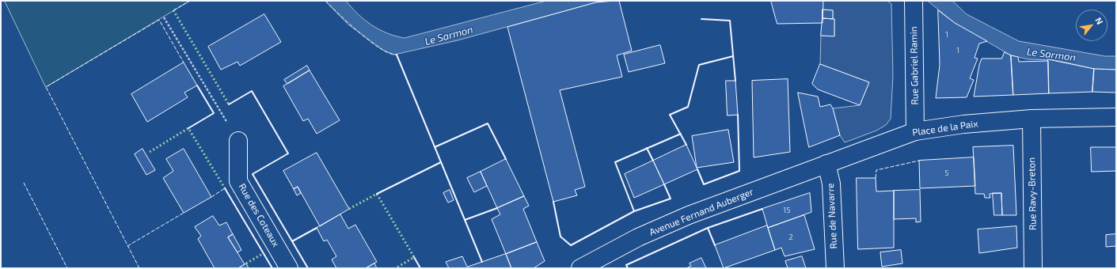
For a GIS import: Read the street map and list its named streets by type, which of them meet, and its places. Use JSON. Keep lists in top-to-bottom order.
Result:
{
  "streets": {
    "main road": [
      "Rue Gabriel Ramin",
      "Place de la Paix",
      "Rue Ravy-Breton",
      "Avenue Fernand Auberger",
      "Rue des Coteaux",
      "Rue de Navarre"
    ]
  },
  "crossings": [
    ["Rue Gabriel Ramin", "Place de la Paix"],
    ["Place de la Paix", "Rue Ravy-Breton"],
    ["Place de la Paix", "Avenue Fernand Auberger"],
    ["Place de la Paix", "Rue de Navarre"],
    ["Avenue Fernand Auberger", "Rue de Navarre"]
  ],
  "water": ["Le Sarmon"],
  "house_numbers": [
    "1",
    "1",
    "5",
    "15",
    "2"
  ],
  "north": "top right"
}
